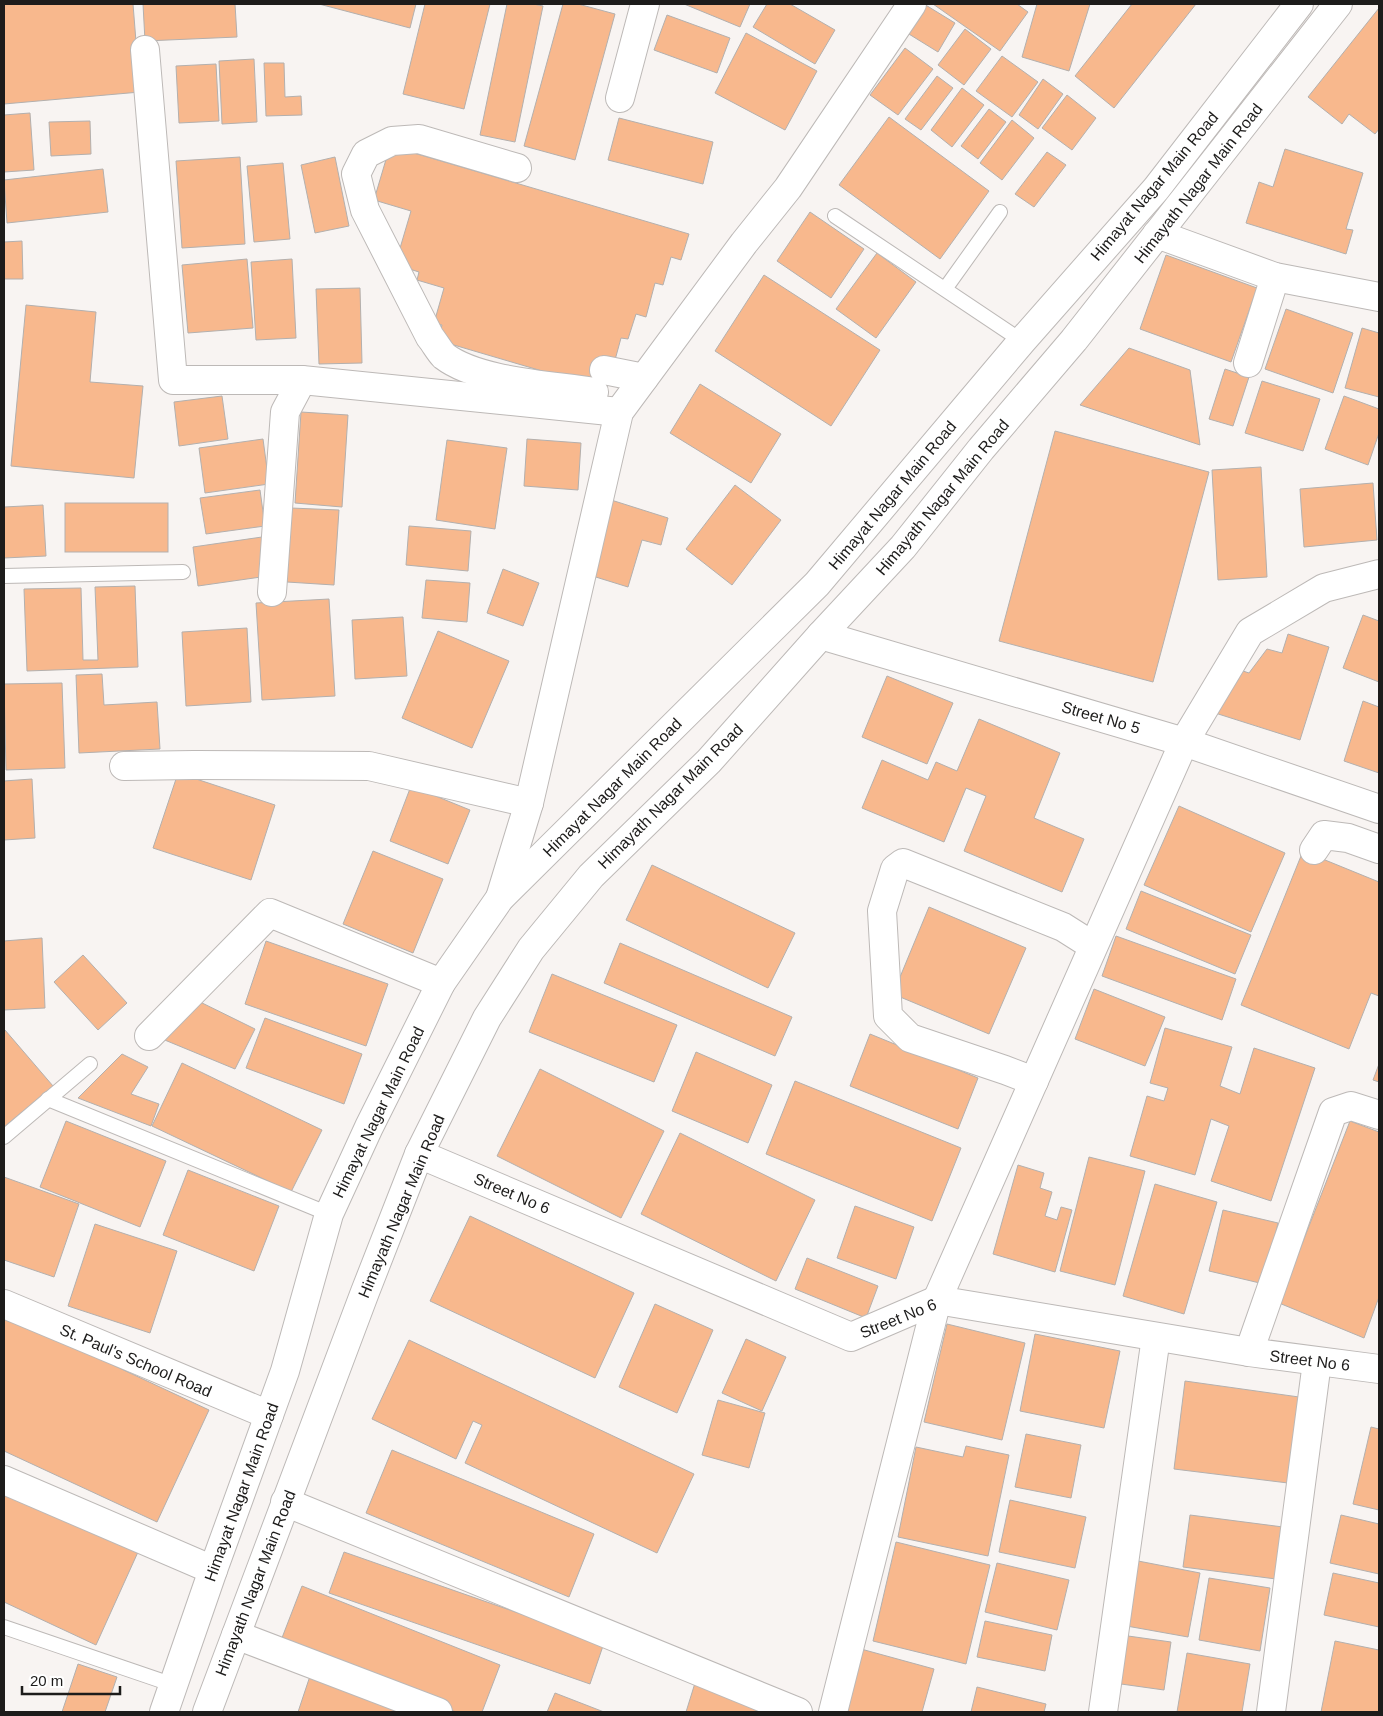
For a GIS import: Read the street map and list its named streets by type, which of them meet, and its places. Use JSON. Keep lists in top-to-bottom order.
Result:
{
  "streets": {
    "street": [
      "Himayath Nagar Main Road",
      "Himayat Nagar Main Road",
      "Street No 5",
      "Street No 6",
      "St. Paul's School Road"
    ]
  },
  "crossings": [
    ["Himayath Nagar Main Road", "Street No 5"],
    ["Himayath Nagar Main Road", "Street No 6"],
    ["Himayat Nagar Main Road", "St. Paul's School Road"]
  ],
  "scale_bar": "20 m"
}
